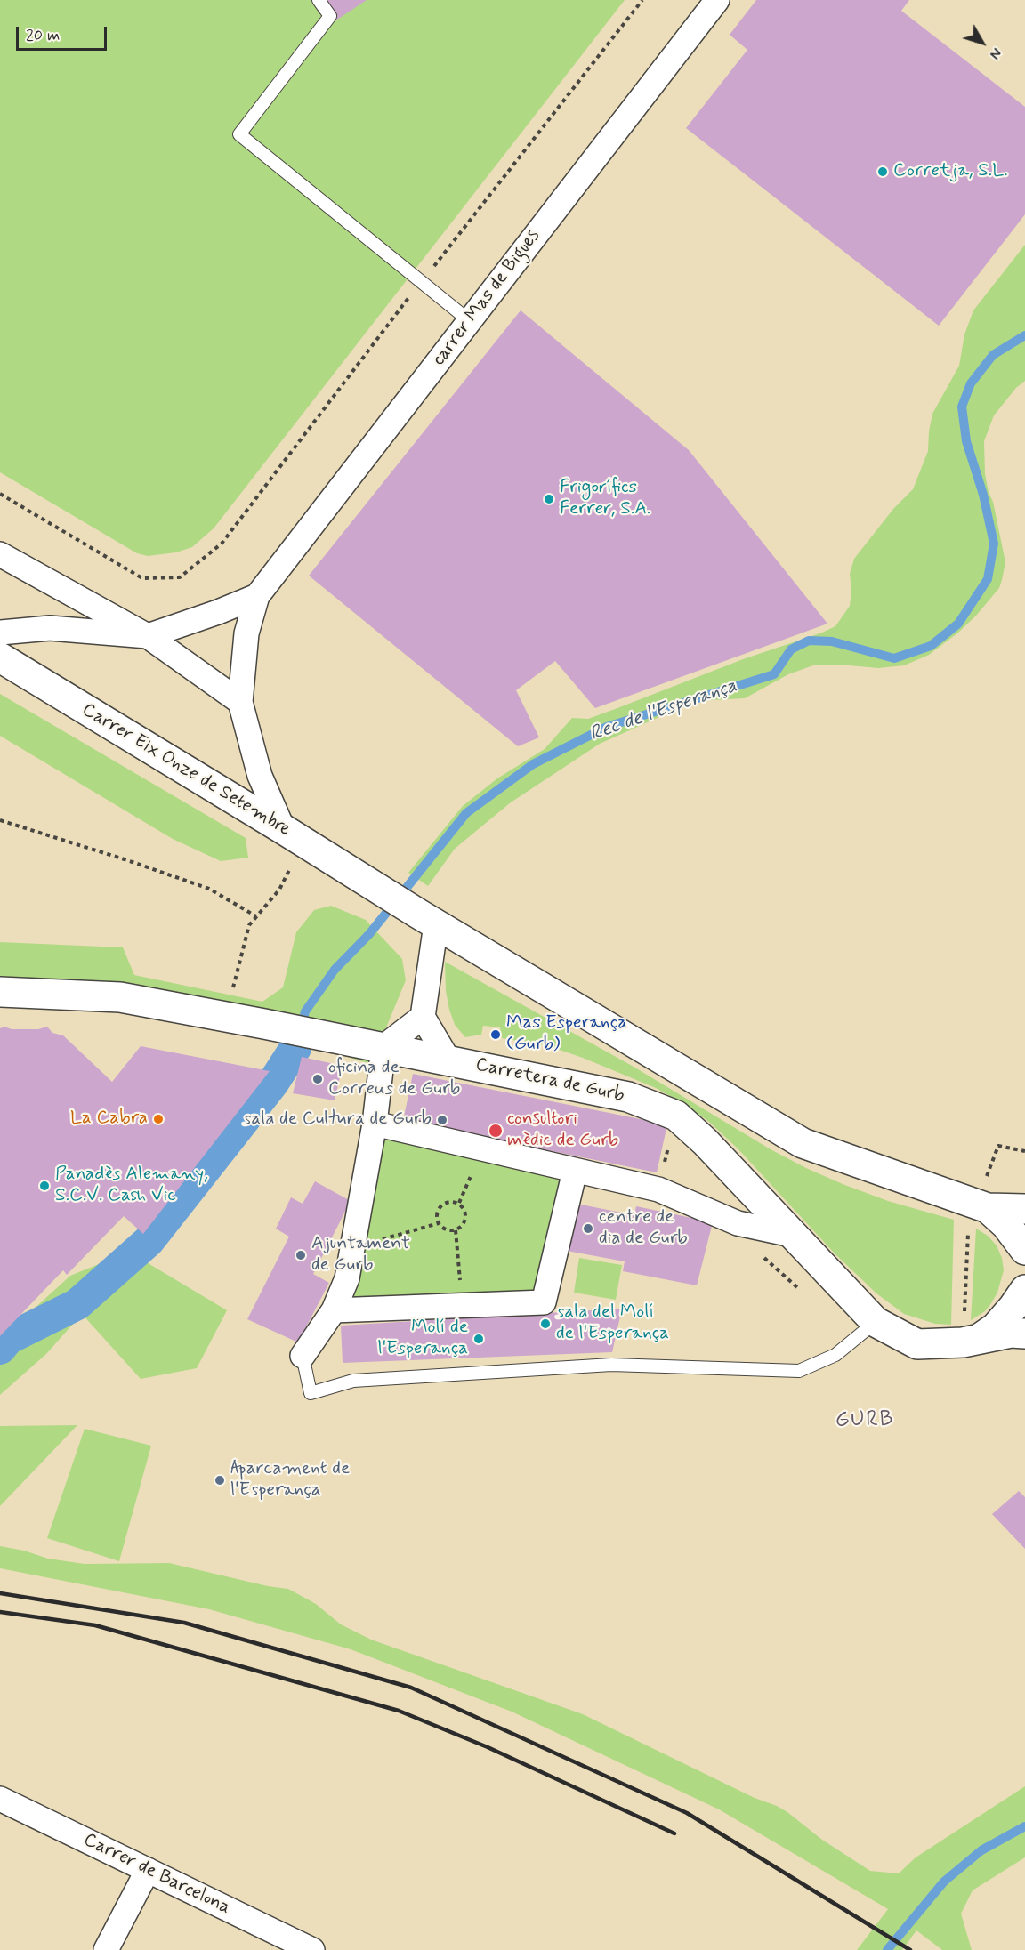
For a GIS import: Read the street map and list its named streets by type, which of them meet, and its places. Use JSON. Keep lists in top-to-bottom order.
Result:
{
  "streets": {
    "street": [
      "carrer Mas de Bigues",
      "Carrer Eix Onze de Setembre",
      "Carretera de Gurb",
      "Carrer de Barcelona"
    ]
  },
  "crossings": [
    ["carrer Mas de Bigues", "Carrer Eix Onze de Setembre"]
  ],
  "districts": ["GURB"],
  "water": ["Rec de l'Esperança"],
  "places": [
    "Corretja, S.L.",
    "Frigorífics Ferrer, S.A.",
    "Mas Esperança (Gurb)",
    "oficina de Correus de Gurb",
    "La Cabra",
    "sala de Cultura de Gurb",
    "consultori mèdic de Gurb",
    "Panadès Alemany, S.C.V. Cash Vic",
    "centre de dia de Gurb",
    "Ajuntament de Gurb",
    "sala del Molí de l'Esperança",
    "Molí de l'Esperança",
    "Aparcament de l'Esperança"
  ],
  "scale_bar": "20 m",
  "north": "bottom right"
}
